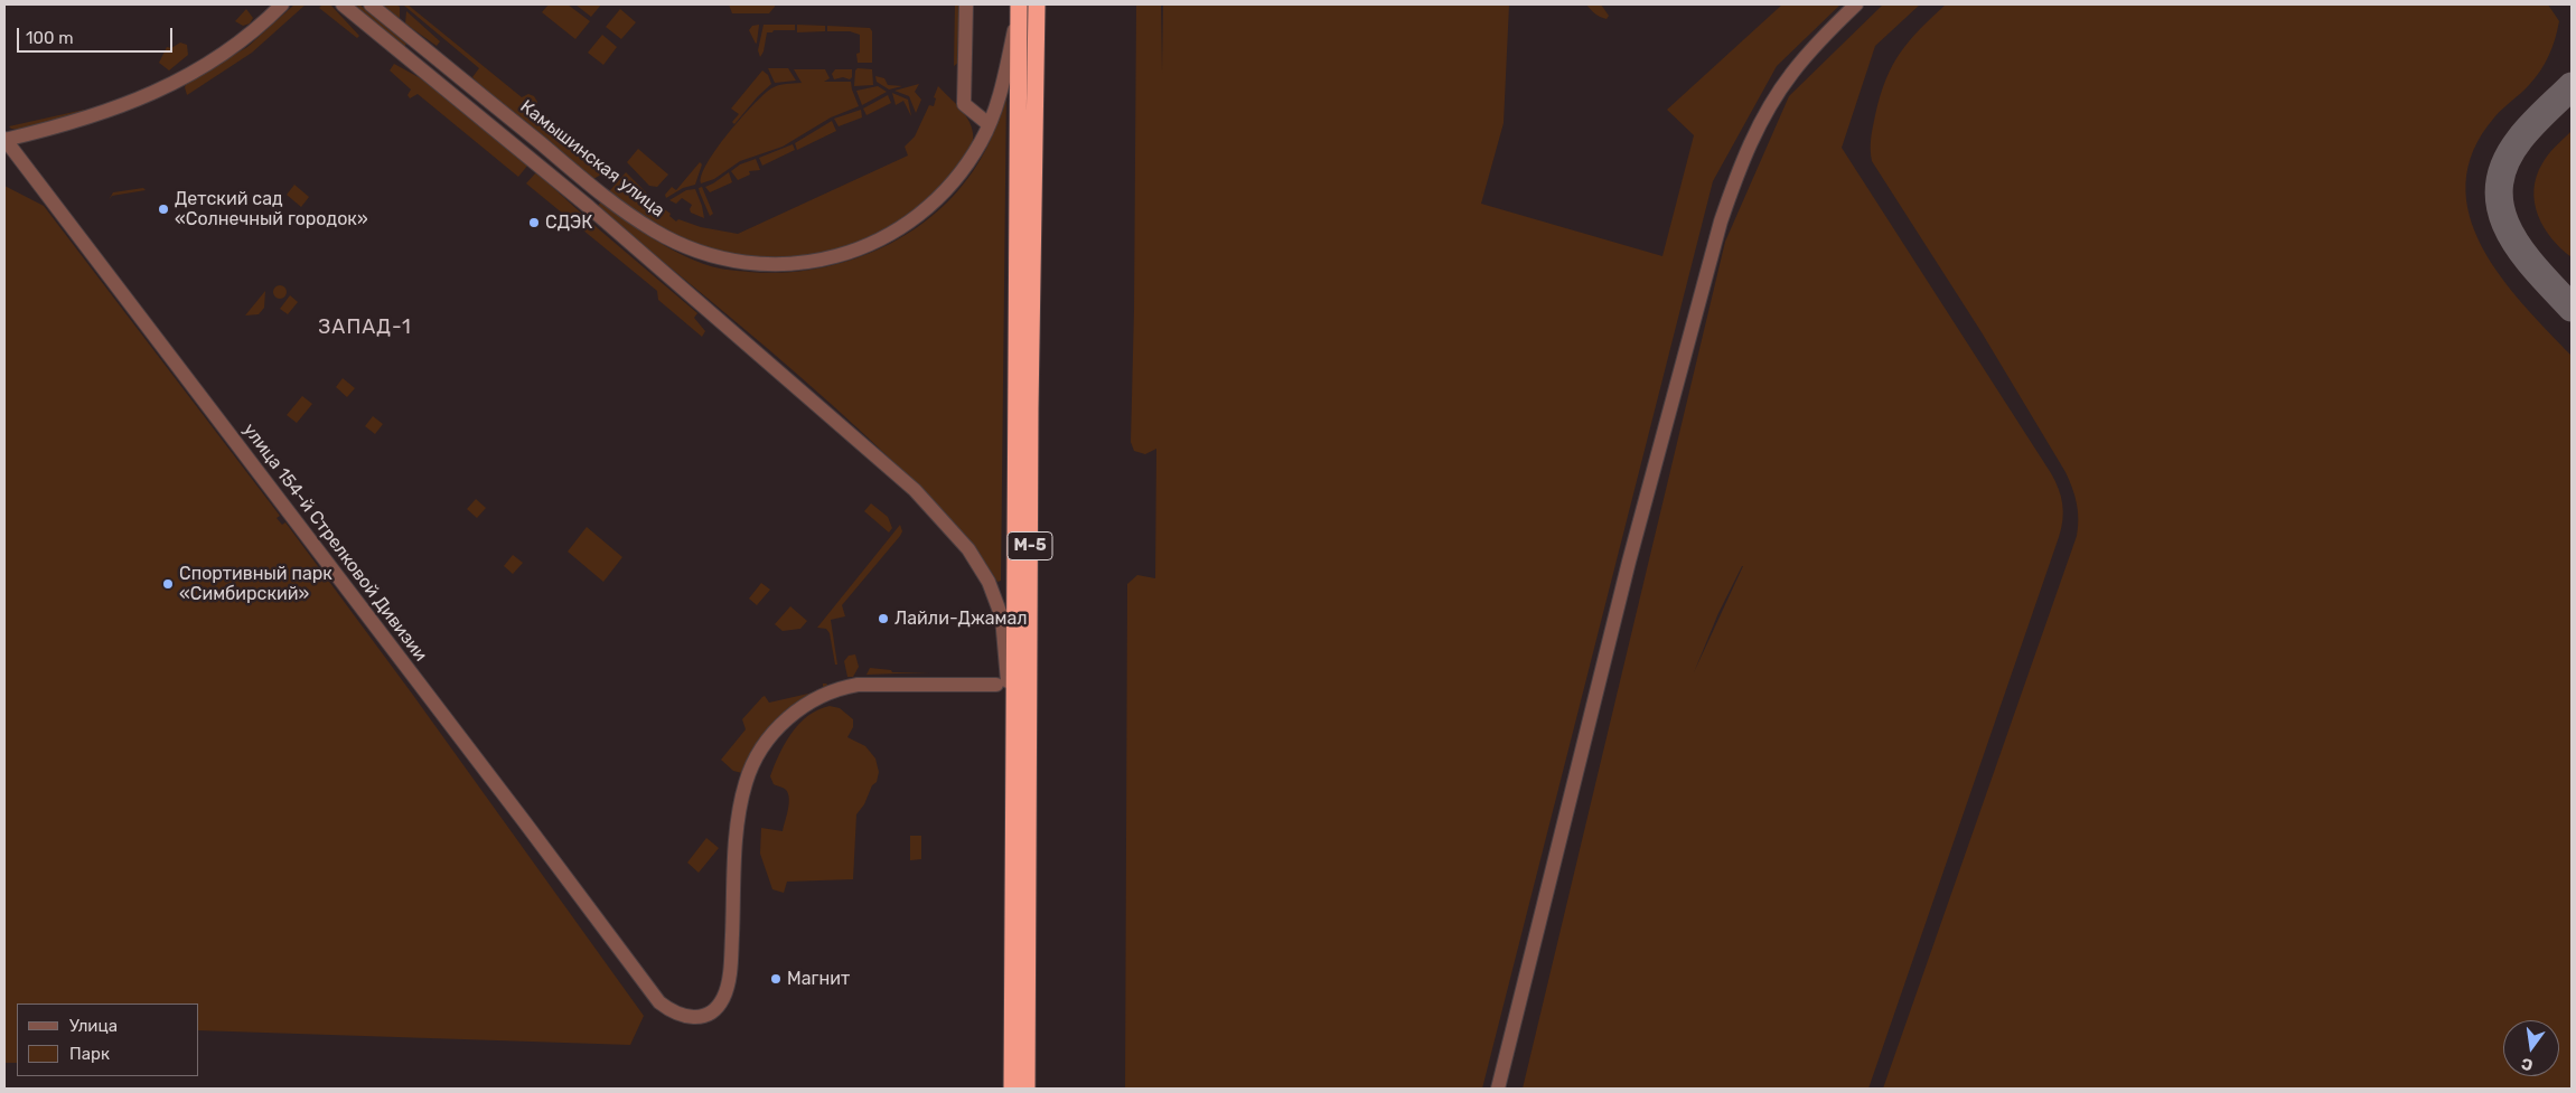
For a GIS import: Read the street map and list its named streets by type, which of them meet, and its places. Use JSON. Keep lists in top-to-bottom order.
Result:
{
  "streets": {
    "highway": ["М-5"],
    "street": ["Камышинская улица", "улица 154-й Стрелковой Дивизии"]
  },
  "crossings": [
    ["Камышинская улица", "М-5"]
  ],
  "districts": ["ЗАПАД-1"],
  "places": [
    "Детский сад «Солнечный городок»",
    "СДЭК",
    "Спортивный парк «Симбирский»",
    "Лайли-Джамал",
    "Магнит"
  ],
  "legend": ["Улица", "Парк"],
  "scale_bar": "100 m",
  "north": "bottom"
}
